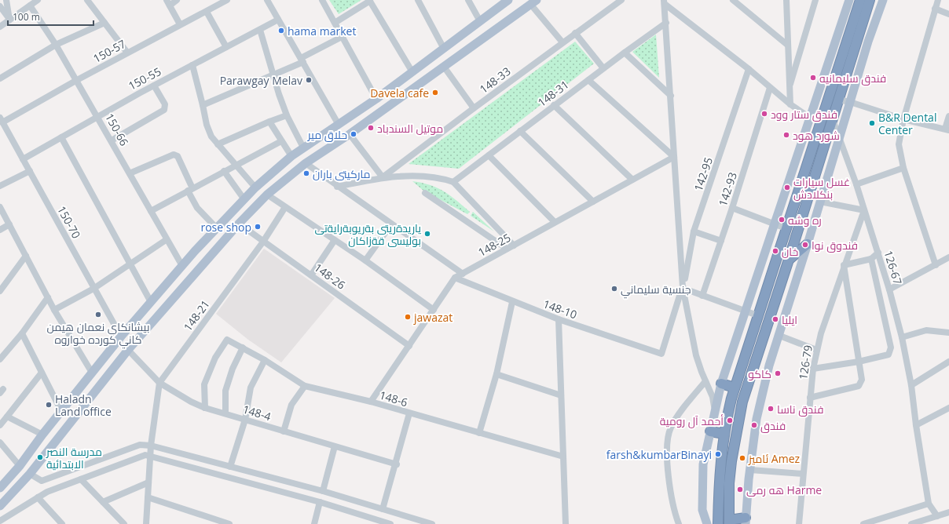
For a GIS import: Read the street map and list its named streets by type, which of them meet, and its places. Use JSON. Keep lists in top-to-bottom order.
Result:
{
  "streets": {
    "street": [
      "150-57",
      "150-55",
      "148-33",
      "148-31",
      "150-66",
      "142-95",
      "142-93",
      "150-70",
      "148-25",
      "126-67",
      "148-26",
      "148-10",
      "148-21",
      "126-79",
      "148-6",
      "148-4"
    ]
  },
  "crossings": [
    ["150-57", "150-66"],
    ["150-57", "150-70"],
    ["150-55", "150-66"],
    ["150-55", "150-70"],
    ["142-95", "148-10"],
    ["148-25", "148-10"],
    ["126-67", "126-79"],
    ["148-26", "148-21"],
    ["148-21", "148-4"],
    ["148-6", "148-4"]
  ],
  "places": [
    "hama market",
    "فندق سليمانيه",
    "Parawgay Melav",
    "Davela cafe",
    "فندق ستار وود",
    "B&R Dental Center",
    "موتيل السندباد",
    "حلاق میر",
    "شورد هود",
    "ماركيتى باران",
    "غسل سيارات بنكلادش",
    "ره وشه",
    "rose shop",
    "ياريدةريتى بةريوبةرايةتى بوليسى قةزاكان",
    "فندوق نوا",
    "خان",
    "جنسية سليماني",
    "بيشانكاي نعمان هيمن كاني كورده خواروه",
    "jawazat",
    "ايليا",
    "كاكو",
    "Haladn Land office",
    "فندق ناسا",
    "أحمد آل رومية",
    "فندق",
    "farsh&kumbarBinayi",
    "مدرسة النصر الابتدائية",
    "ئاميز Amez",
    "هه رمی Harme"
  ],
  "scale_bar": "100 m"
}
